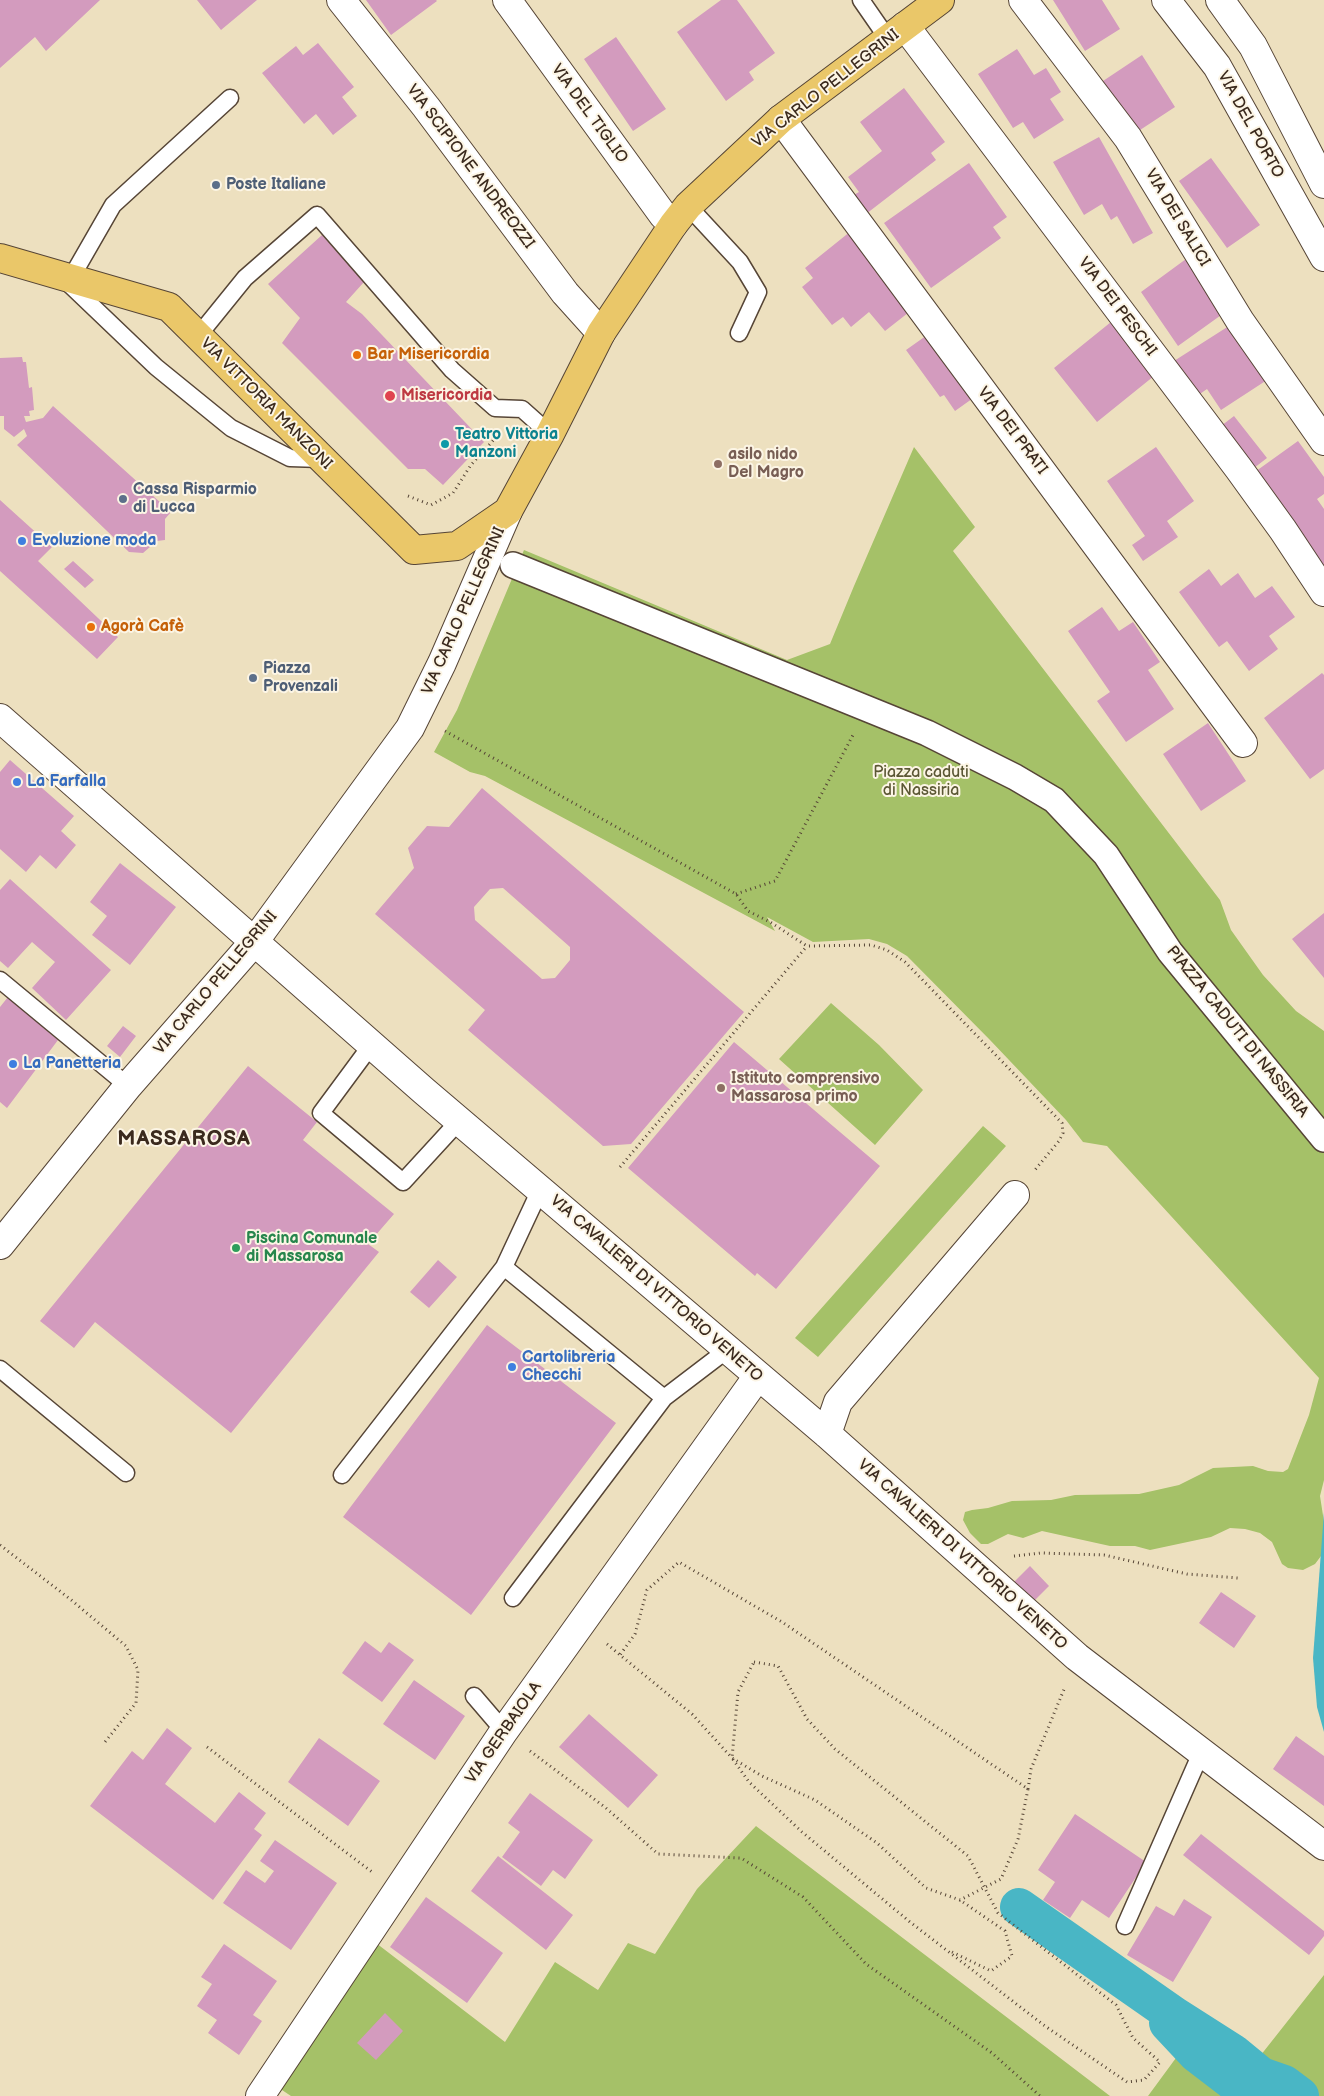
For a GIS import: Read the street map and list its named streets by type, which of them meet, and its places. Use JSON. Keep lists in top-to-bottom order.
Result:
{
  "streets": {
    "main road": ["VIA CARLO PELLEGRINI", "VIA VITTORIA MANZONI"],
    "street": [
      "VIA DEL TIGLIO",
      "VIA DEL PORTO",
      "VIA SCIPIONE ANDREOZZI",
      "VIA DEI SALICI",
      "VIA DEI PESCHI",
      "VIA DEI PRATI",
      "PIAZZA CADUTI DI NASSIRIA",
      "VIA CAVALIERI DI VITTORIO VENETO",
      "VIA GERBAIOLA"
    ]
  },
  "crossings": [
    ["VIA CARLO PELLEGRINI", "VIA DEL TIGLIO"],
    ["VIA CARLO PELLEGRINI", "VIA SCIPIONE ANDREOZZI"],
    ["VIA CARLO PELLEGRINI", "VIA DEI PESCHI"],
    ["VIA CARLO PELLEGRINI", "VIA VITTORIA MANZONI"],
    ["VIA CARLO PELLEGRINI", "VIA DEI PRATI"],
    ["VIA CARLO PELLEGRINI", "VIA CAVALIERI DI VITTORIO VENETO"],
    ["VIA CAVALIERI DI VITTORIO VENETO", "VIA GERBAIOLA"]
  ],
  "districts": ["MASSAROSA"],
  "parks": ["Piazza caduti di Nassiria"],
  "places": [
    "Poste Italiane",
    "Bar Misericordia",
    "Misericordia",
    "Teatro Vittoria Manzoni",
    "asilo nido Del Magro",
    "Cassa Risparmio di Lucca",
    "Evoluzione moda",
    "Agorà Cafè",
    "Piazza Provenzali",
    "La Farfalla",
    "La Panetteria",
    "Istituto comprensivo Massarosa primo",
    "Piscina Comunale di Massarosa",
    "Cartolibreria Checchi"
  ]
}
